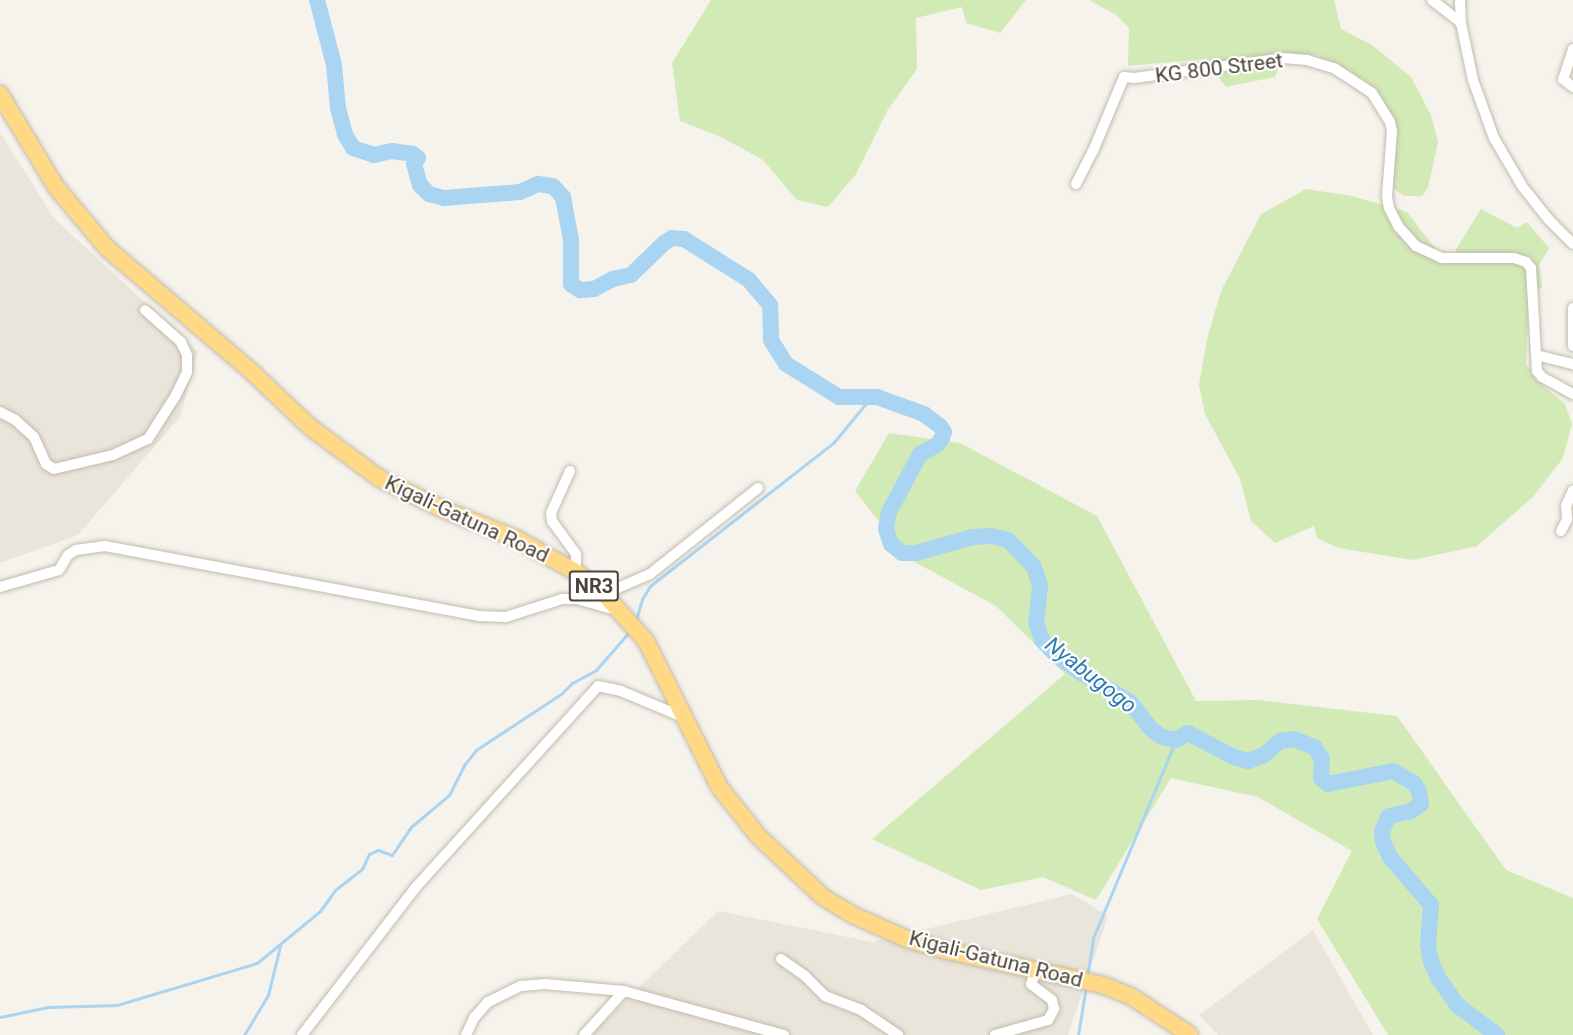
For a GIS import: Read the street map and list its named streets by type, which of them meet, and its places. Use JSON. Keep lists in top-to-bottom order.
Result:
{
  "streets": {
    "highway": ["Kigali-Gatuna Road", "NR3"],
    "street": ["KG 800 Street"]
  },
  "water": ["Nyabugogo"]
}
